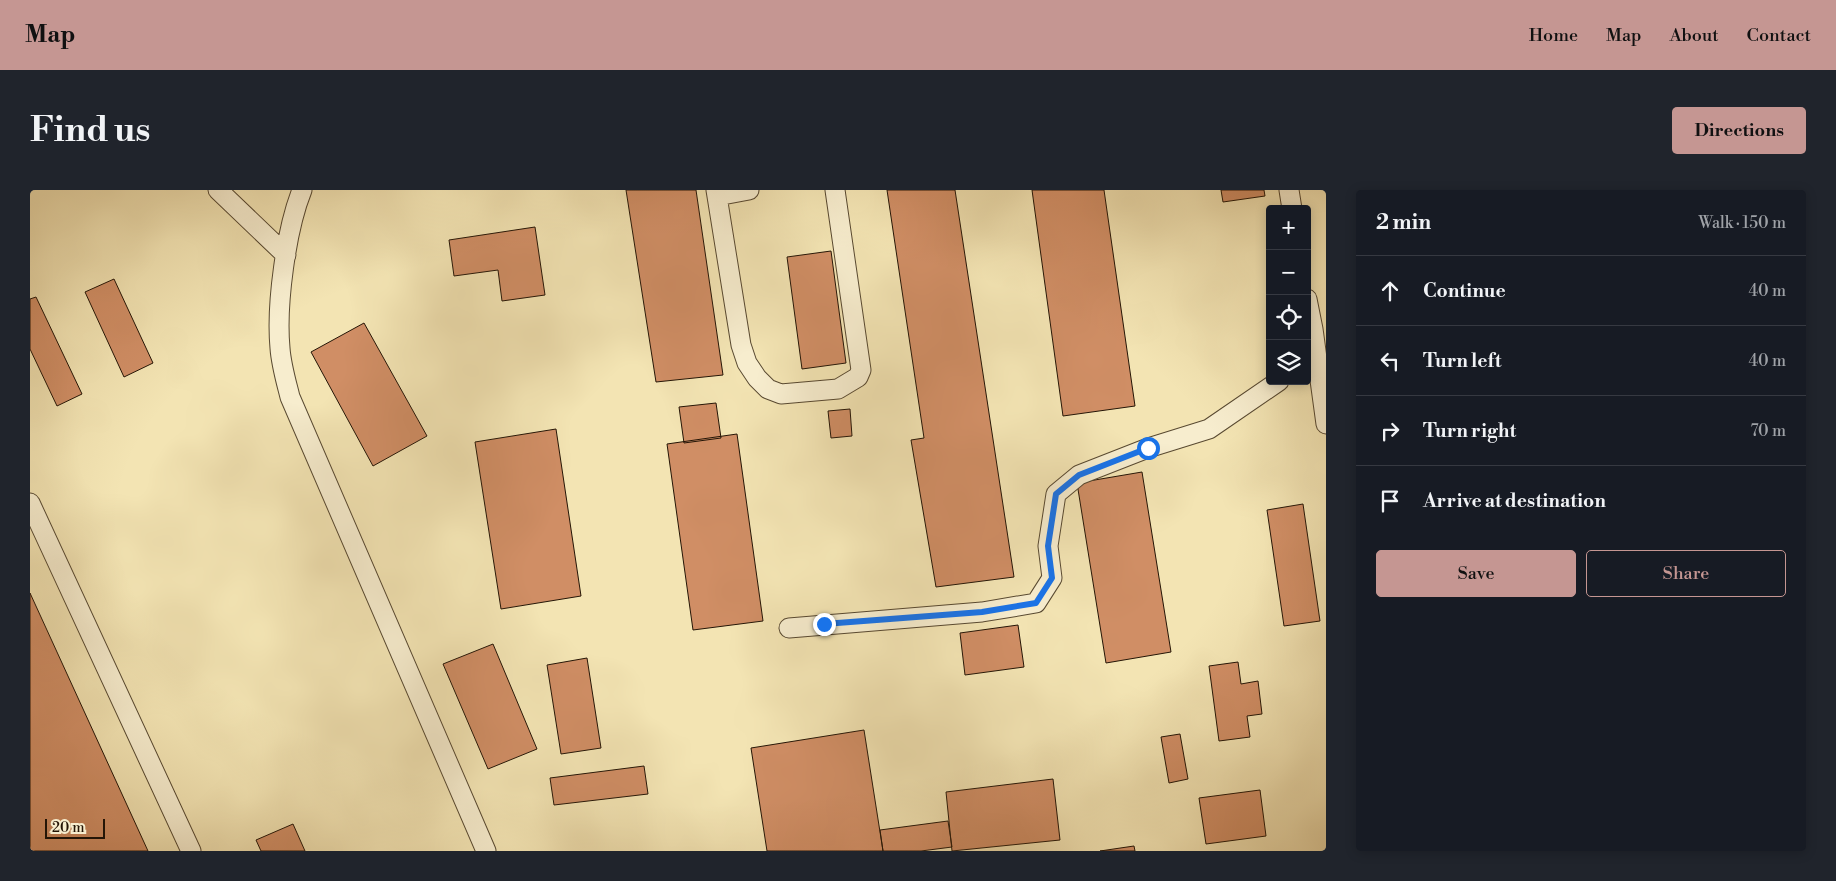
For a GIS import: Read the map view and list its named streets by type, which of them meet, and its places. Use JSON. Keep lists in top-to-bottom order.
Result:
{
  "scale_bar": "20 m",
  "page": {
    "header": "Map",
    "nav": [
      "Home",
      "Map",
      "About",
      "Contact"
    ],
    "buttons": [
      "Directions",
      ["Save", "Share"]
    ],
    "title": "Find us",
    "heading": ["2 min", "Walk · 150 m"],
    "map_buttons": ["+", "−"],
    "list": [
      ["Continue", "40 m"],
      ["Turn left", "40 m"],
      ["Turn right", "70 m"],
      "Arrive at destination"
    ],
    "scale": "20 m"
  }
}
